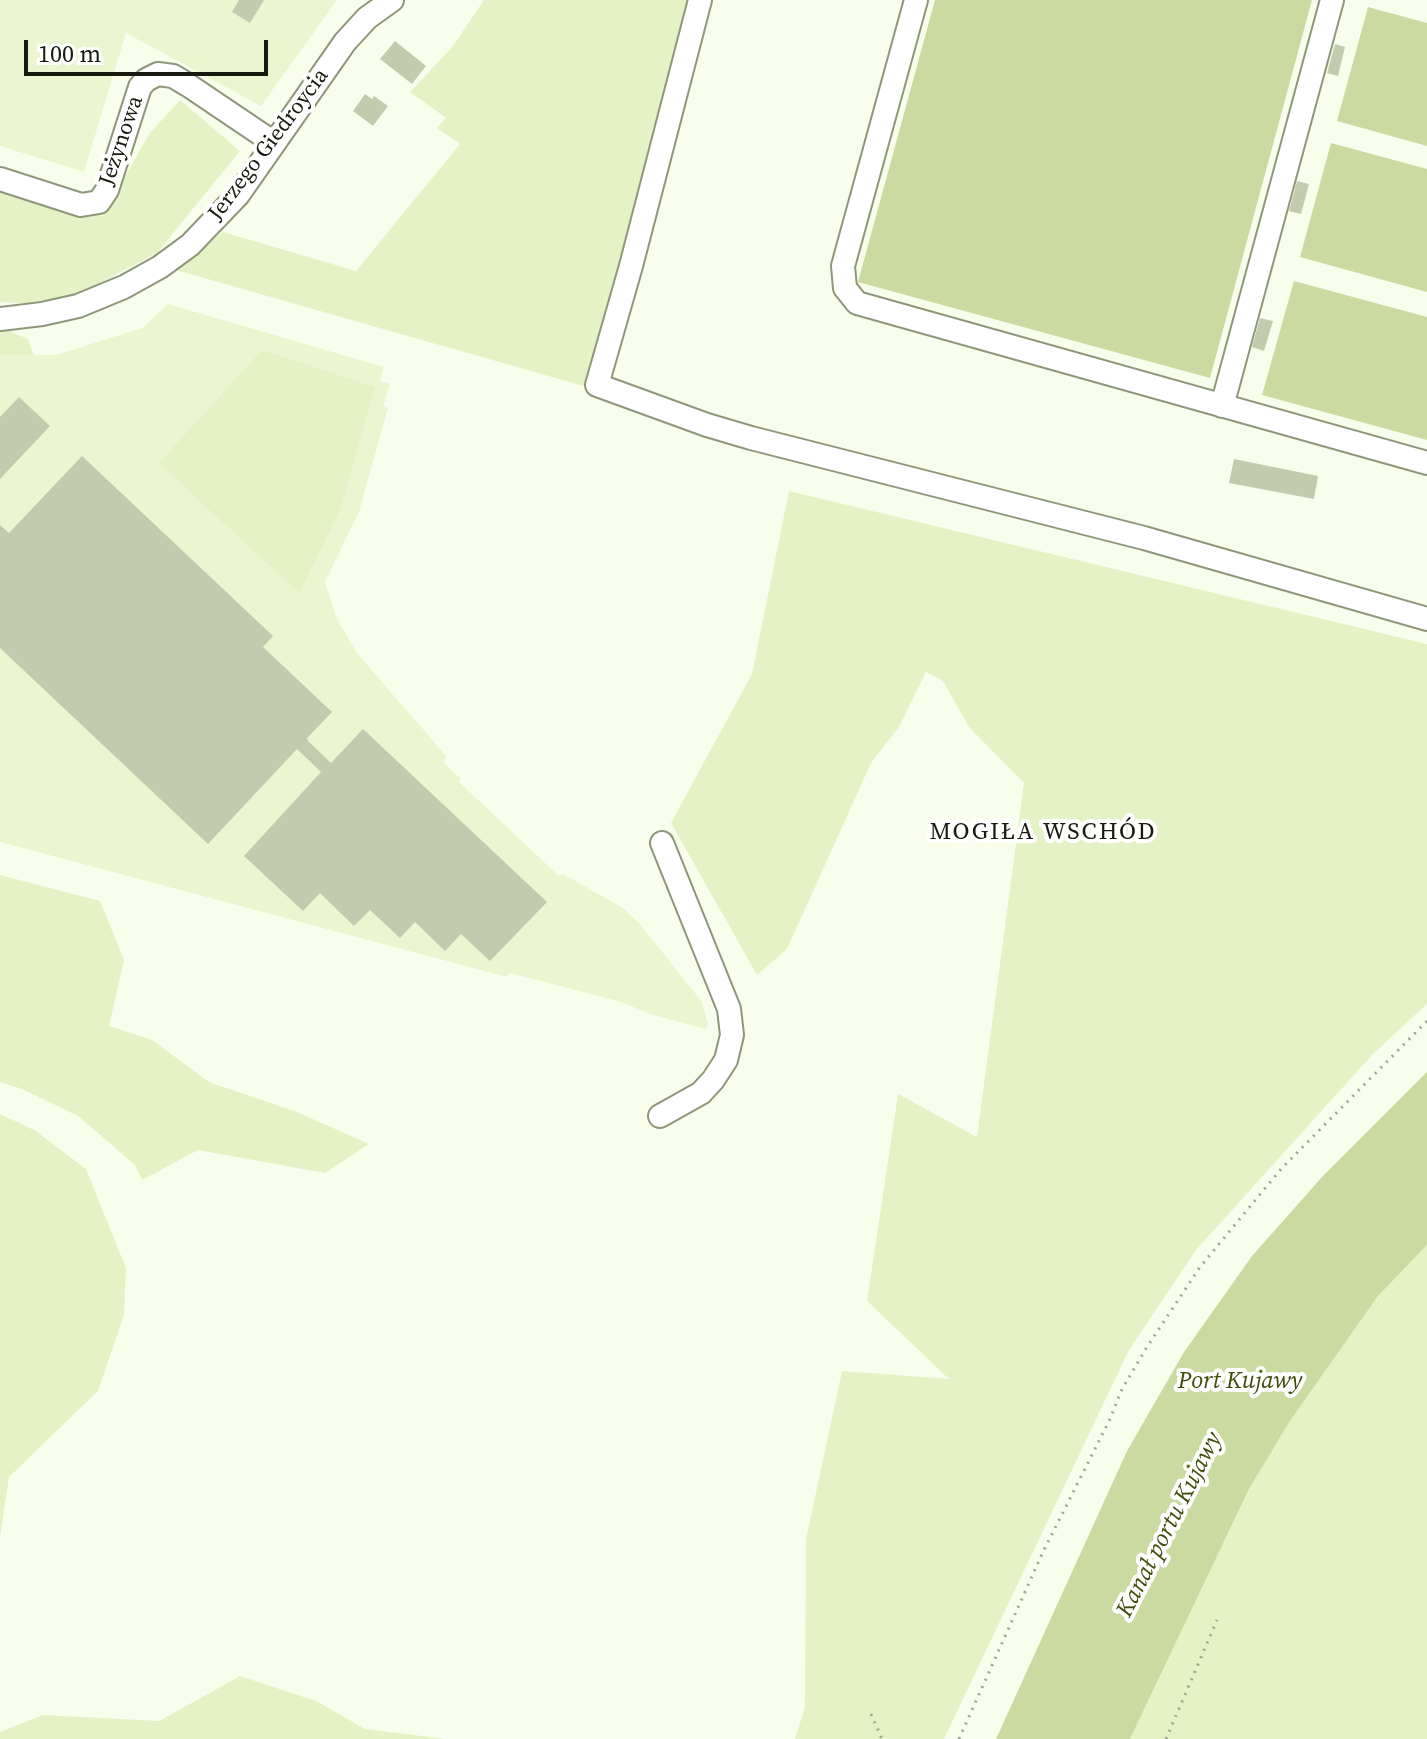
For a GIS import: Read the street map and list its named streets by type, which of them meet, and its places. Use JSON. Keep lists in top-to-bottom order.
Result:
{
  "streets": {
    "street": ["Jeżynowa", "Jerzego Giedroycia"]
  },
  "crossings": [
    ["Jeżynowa", "Jerzego Giedroycia"]
  ],
  "districts": ["MOGIŁA WSCHÓD"],
  "water": ["Port Kujawy", "Kanał portu Kujawy"],
  "scale_bar": "100 m"
}
